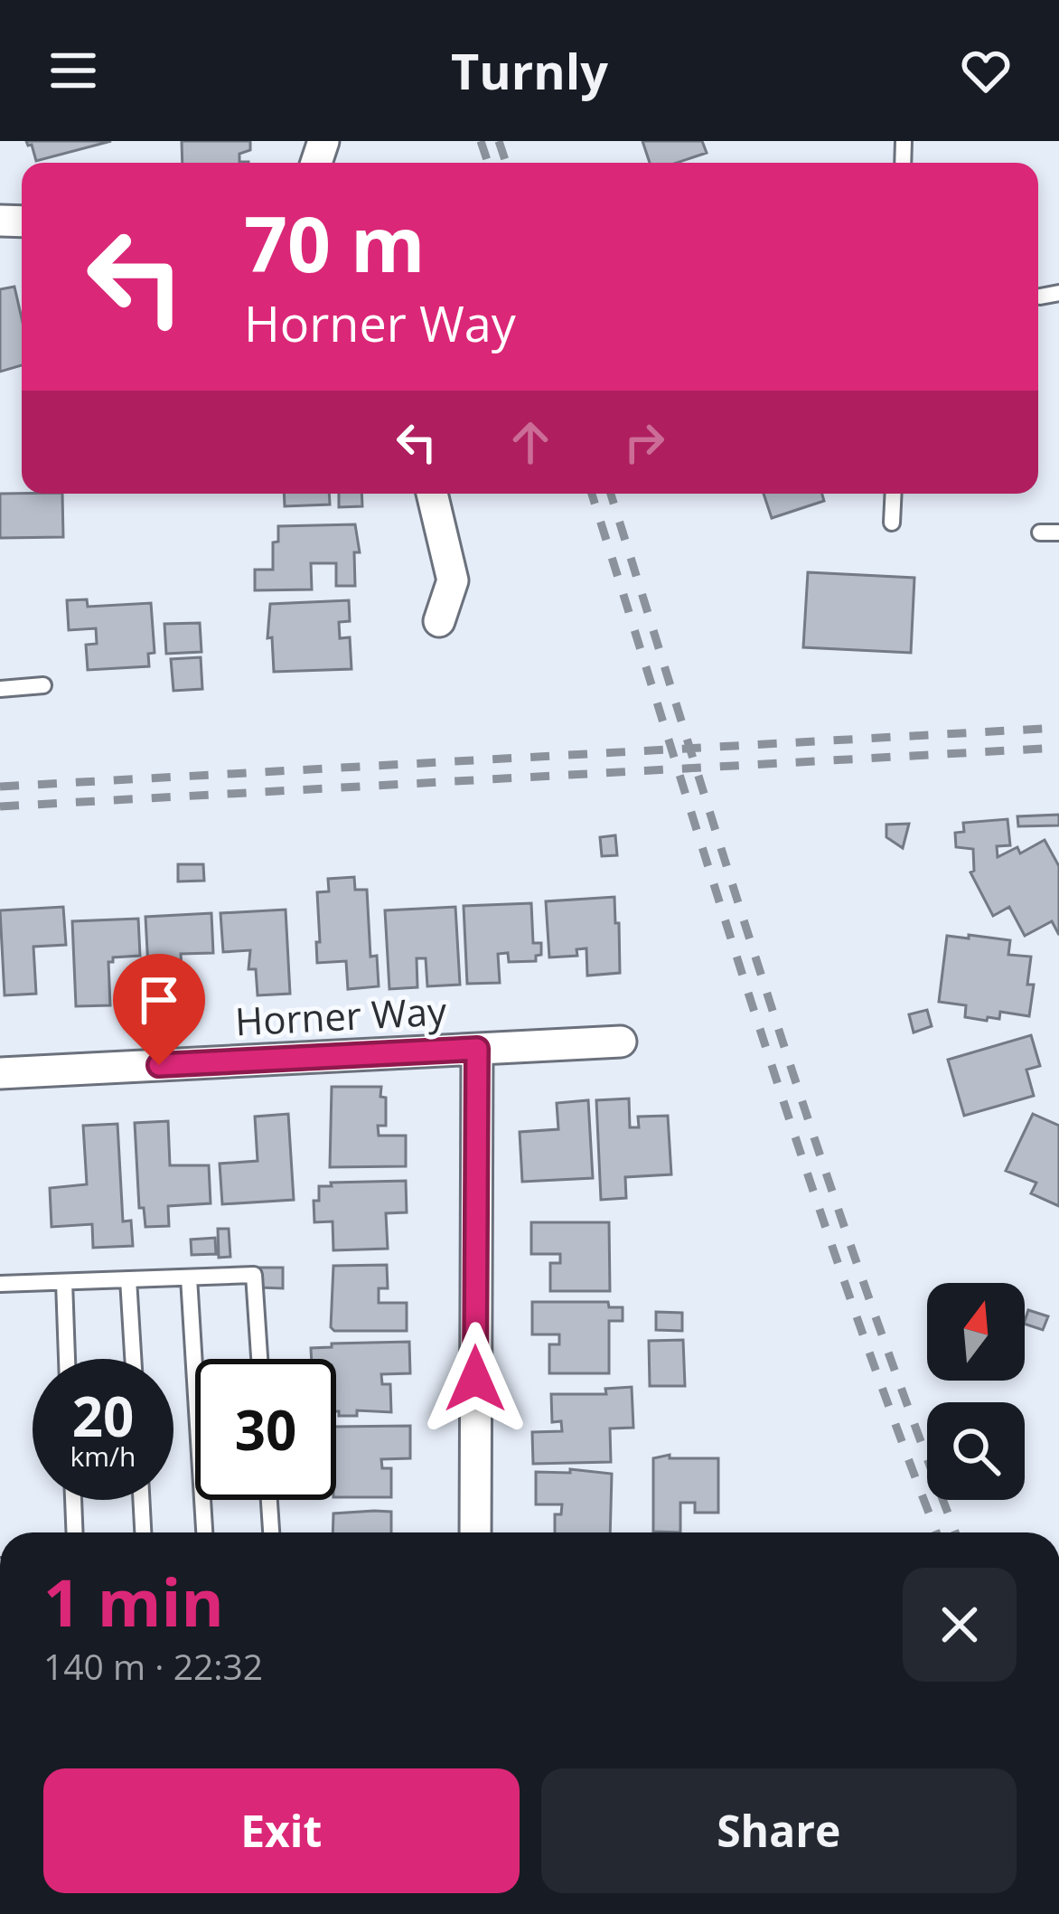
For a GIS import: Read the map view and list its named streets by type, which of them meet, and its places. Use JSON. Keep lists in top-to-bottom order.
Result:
{
  "streets": {
    "street": ["Horner Way"]
  },
  "north": "top",
  "page": {
    "header": "Turnly",
    "turn": ["70 m", "Horner Way"],
    "speed": "20 km/h",
    "limit": "30",
    "heading": ["1 min", "140 m · 22:32"],
    "buttons": ["Exit", "Share"]
  }
}
